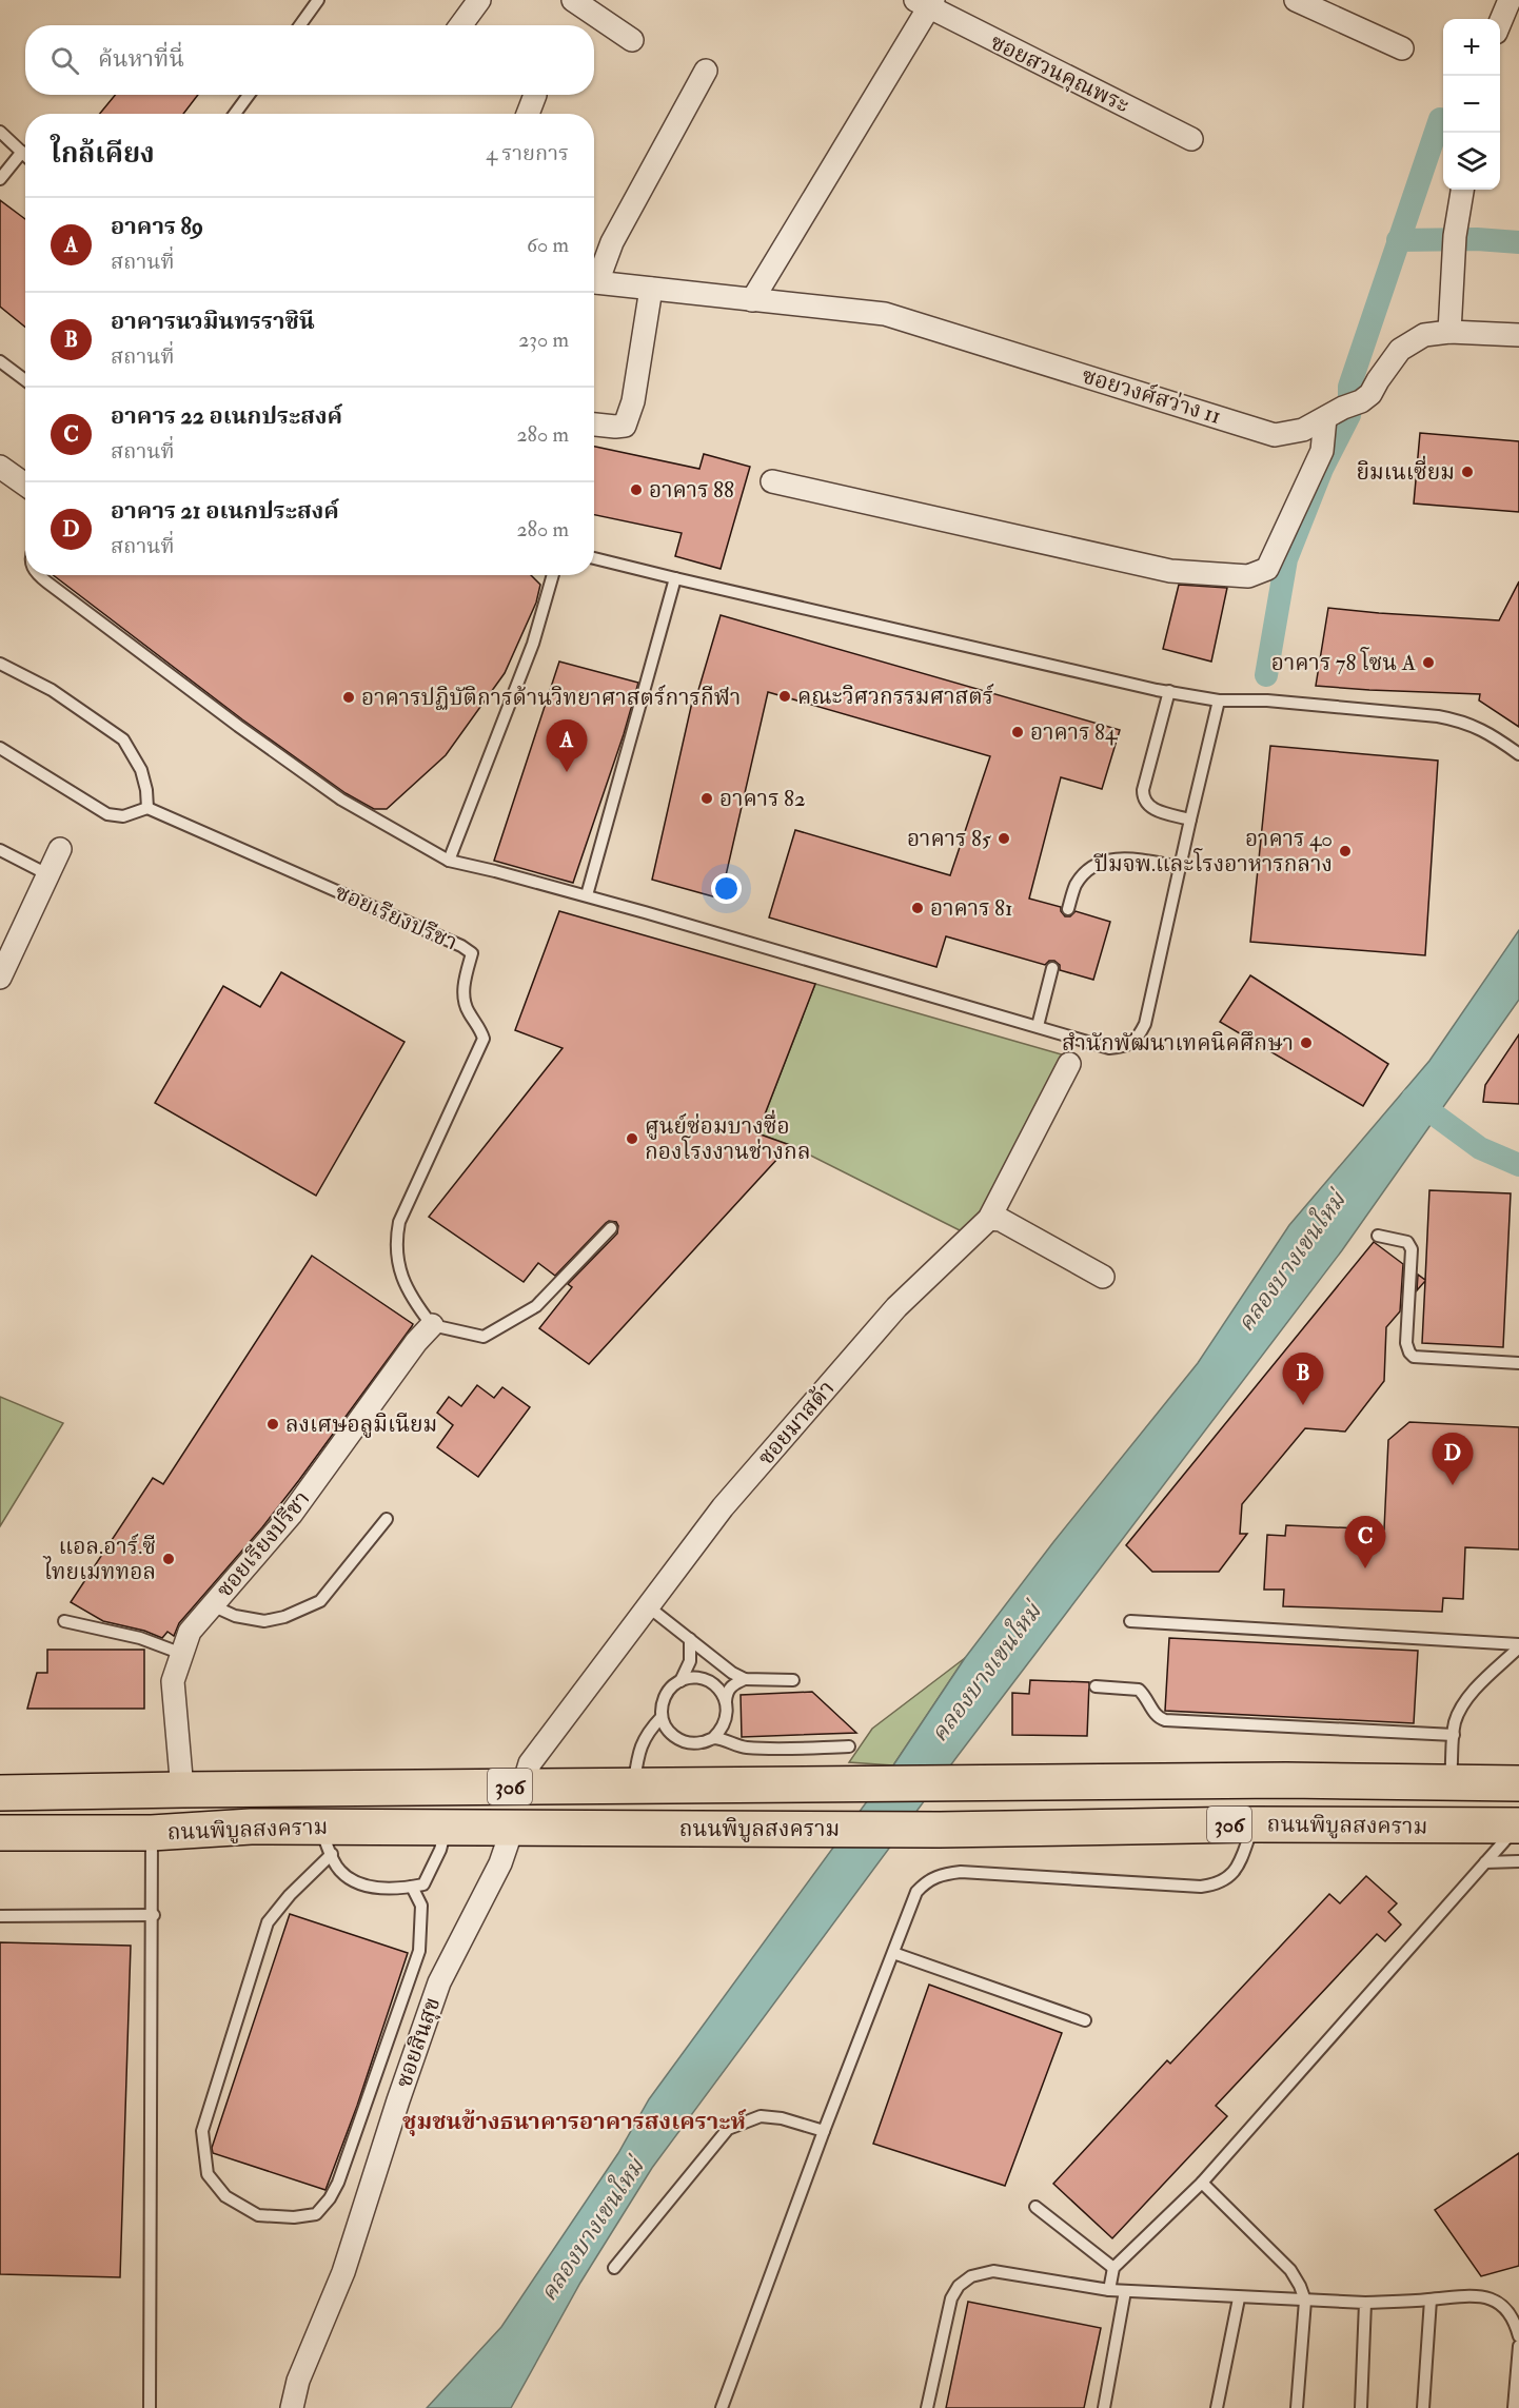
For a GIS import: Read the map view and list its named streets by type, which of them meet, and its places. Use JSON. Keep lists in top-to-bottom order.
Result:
{
  "streets": {
    "main road": ["306", "ถนนพิบูลสงคราม"],
    "street": [
      "ซอยสวนคุณพระ",
      "ซอยวงศ์สว่าง 11",
      "ซอยเรียงปรีชา",
      "ซอยมาสด้า",
      "ซอยสินสุข"
    ]
  },
  "crossings": [
    ["ซอยเรียงปรีชา", "ถนนพิบูลสงคราม"],
    ["ซอยมาสด้า", "ถนนพิบูลสงคราม"],
    ["ถนนพิบูลสงคราม", "ซอยสินสุข"]
  ],
  "districts": ["ชุมชนข้างธนาคารอาคารสงเคราะห์"],
  "water": ["คลองบางเขนใหม่"],
  "places": [
    "ยิมเนเซี่ยม",
    "อาคาร 88",
    "อาคาร 78 โซน A",
    "คณะวิศวกรรมศาสตร์",
    "อาคารปฏิบัติการด้านวิทยาศาสตร์การกีฬา",
    "อาคาร 84",
    "อาคาร 82",
    "อาคาร 85",
    "อาคาร 40 ปีมจพ.และโรงอาหารกลาง",
    "อาคาร 81",
    "สำนักพัฒนาเทคนิคศึกษา",
    "ศูนย์ซ่อมบางซื่อ กองโรงงานช่างกล",
    "ลงเศษอลูมิเนียม",
    "แอล.อาร์.ซี ไทยเมททอล"
  ],
  "page": {
    "map_buttons": ["+", "−"],
    "search": "ค้นหาที่นี่",
    "heading": ["ใกล้เคียง", "4 รายการ"],
    "list": [
      {
        "mark": "A",
        "name": "อาคาร 89",
        "note": "สถานที่",
        "value": "60 m"
      },
      {
        "mark": "B",
        "name": "อาคารนวมินทรราชินี",
        "note": "สถานที่",
        "value": "230 m"
      },
      {
        "mark": "C",
        "name": "อาคาร 22 อเนกประสงค์",
        "note": "สถานที่",
        "value": "280 m"
      },
      {
        "mark": "D",
        "name": "อาคาร 21 อเนกประสงค์",
        "note": "สถานที่",
        "value": "280 m"
      }
    ],
    "pins": [
      "A",
      "B",
      "D",
      "C"
    ]
  }
}
